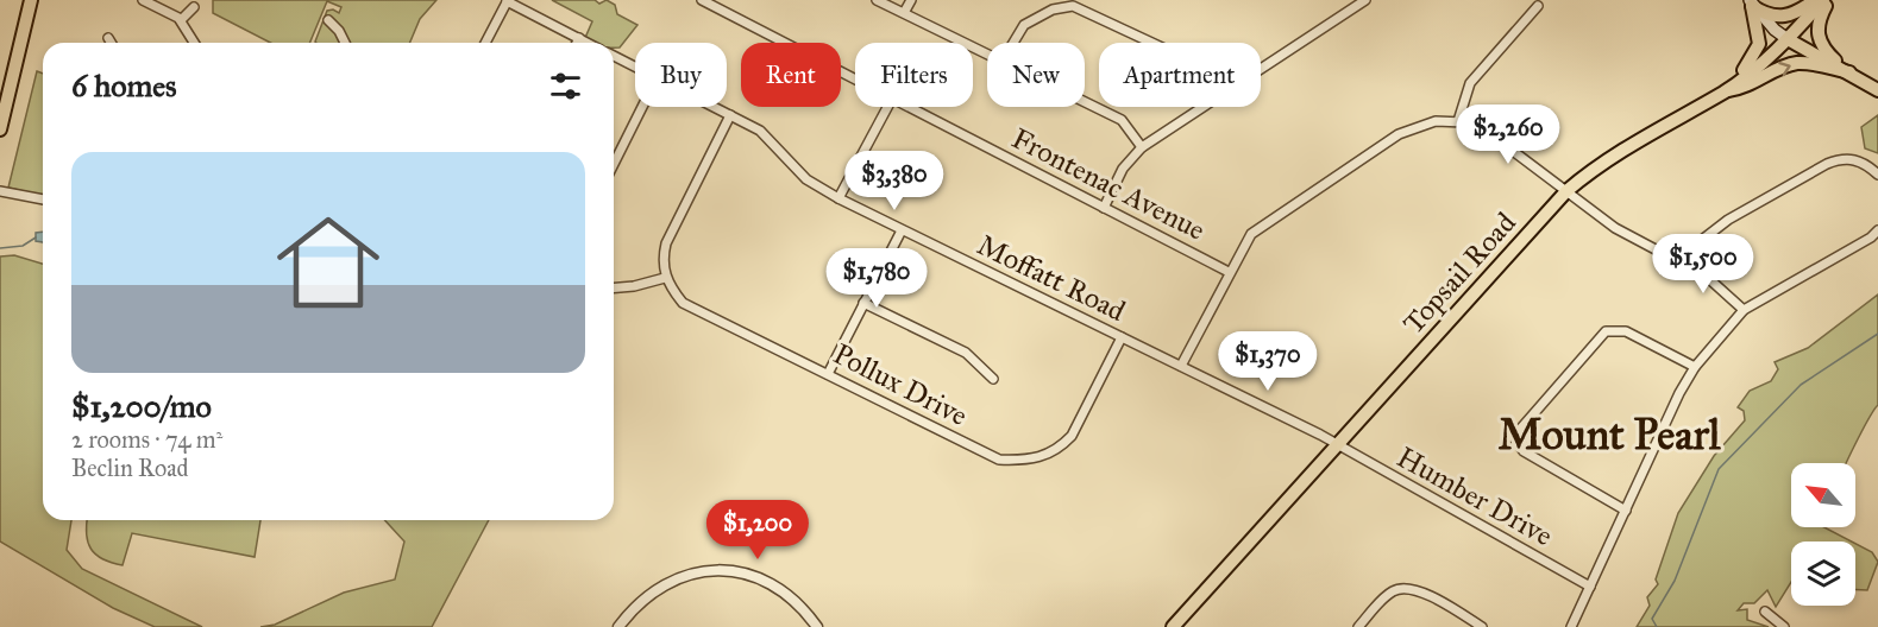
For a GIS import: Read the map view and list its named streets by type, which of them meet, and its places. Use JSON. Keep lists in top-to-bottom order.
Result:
{
  "streets": {
    "main road": ["Topsail Road"],
    "street": [
      "Frontenac Avenue",
      "Moffatt Road",
      "Pollux Drive",
      "Humber Drive"
    ]
  },
  "crossings": [
    ["Topsail Road", "Moffatt Road"],
    ["Topsail Road", "Humber Drive"],
    ["Moffatt Road", "Pollux Drive"],
    ["Moffatt Road", "Humber Drive"]
  ],
  "districts": ["Mount Pearl"],
  "north": "top left",
  "page": {
    "chip": [
      "Buy",
      "Rent",
      "Filters",
      "New",
      "Apartment"
    ],
    "heading": "6 homes",
    "price": [
      "$2,260",
      "$3,380",
      "$1,500",
      "$1,780",
      "$1,370",
      "$1,200"
    ],
    "list": [
      {
        "name": "$1,200/mo",
        "note": "2 rooms · 74 m² · Beclin Road"
      }
    ]
  }
}
